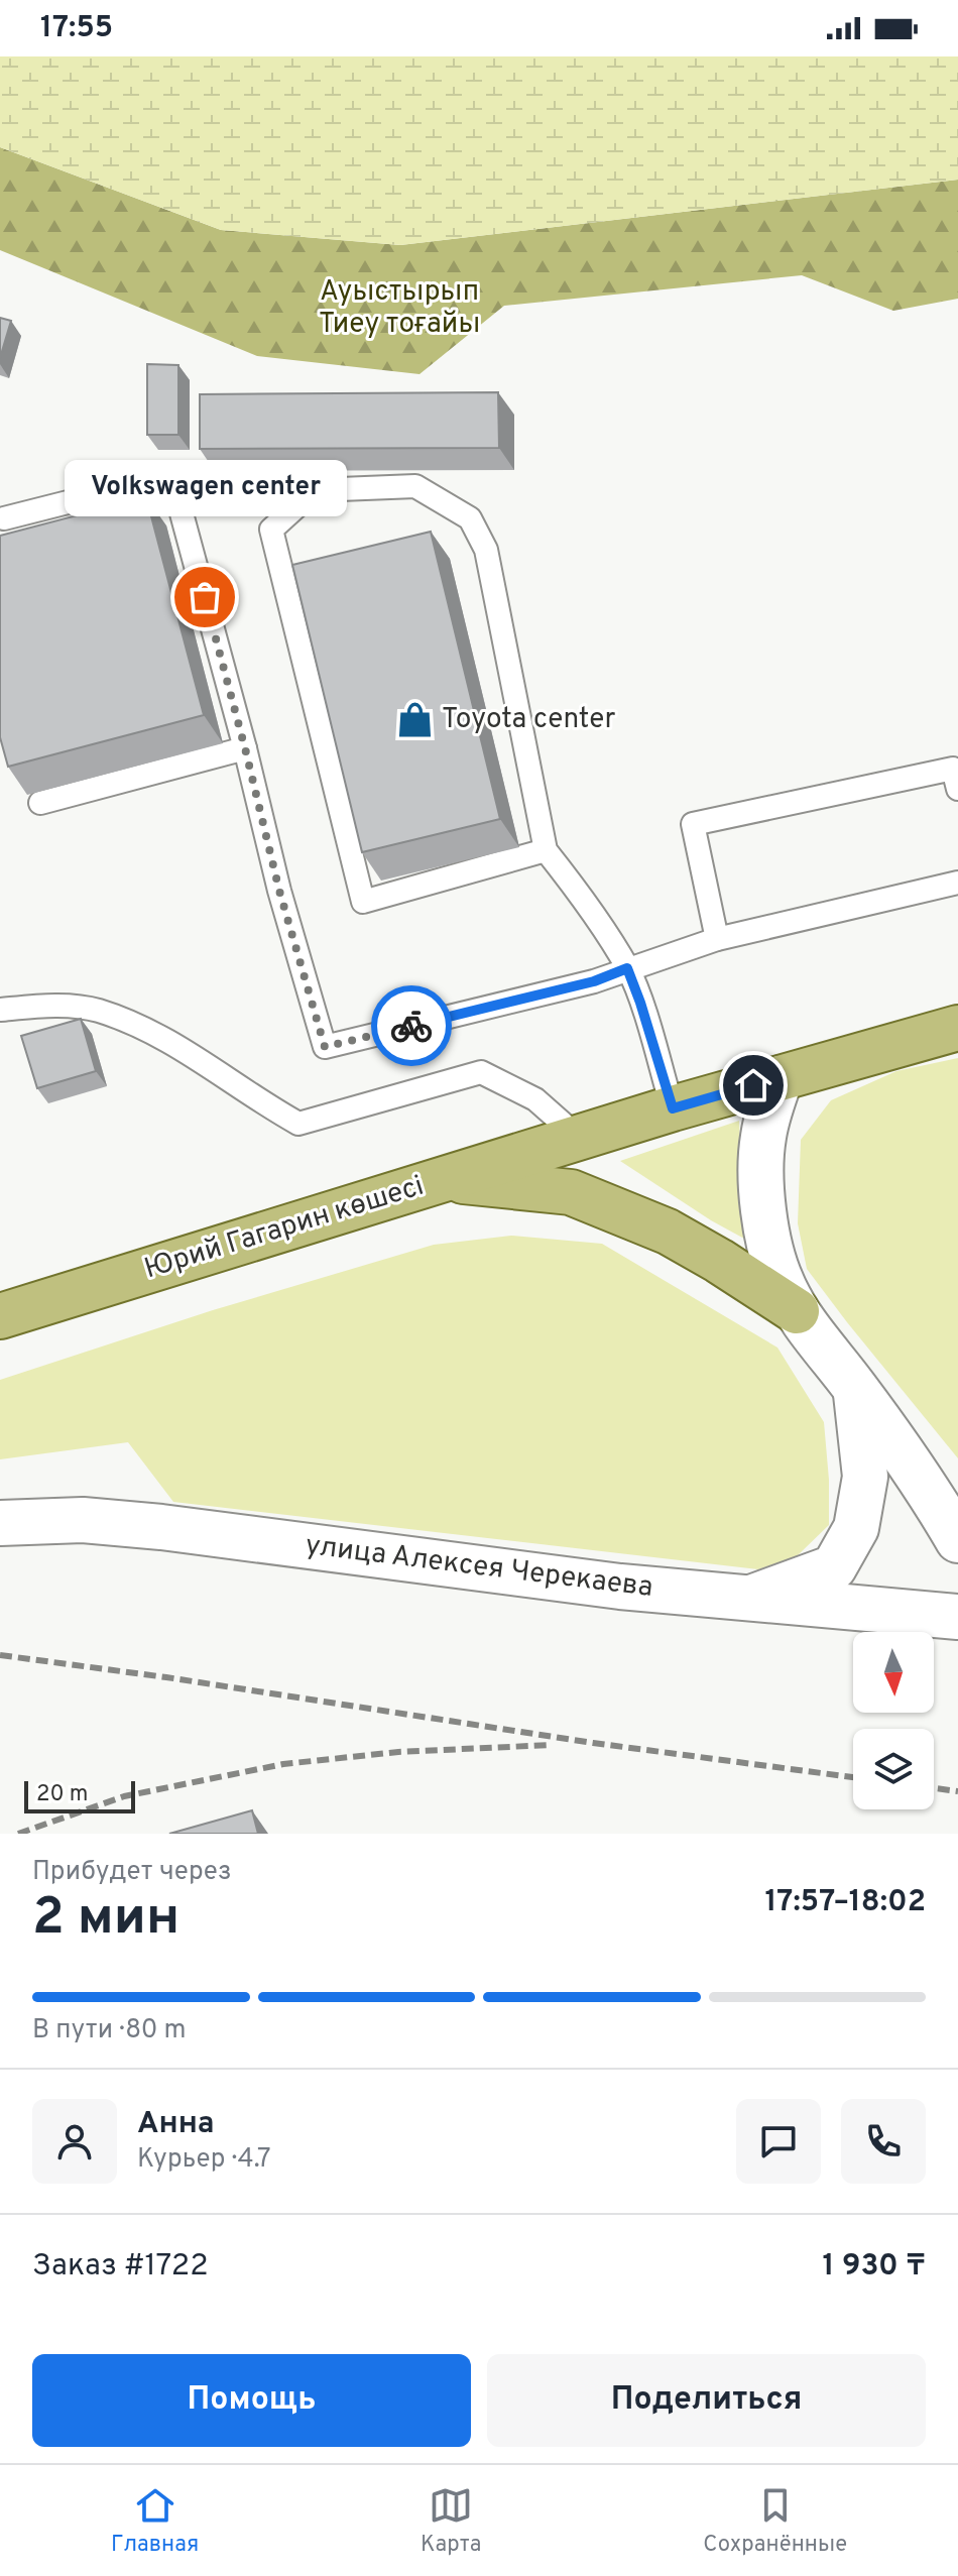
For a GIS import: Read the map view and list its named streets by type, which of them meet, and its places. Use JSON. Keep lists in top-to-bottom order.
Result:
{
  "streets": {
    "main road": ["Юрий Гагарин көшесі"],
    "street": ["улица Алексея Черекаева"]
  },
  "parks": ["Ауыстырып Тиеу тоғайы"],
  "places": {
    "other": ["Volkswagen center"],
    "shop": ["Toyota center"]
  },
  "scale_bar": "20 m",
  "north": "bottom",
  "page": {
    "status": "17:55",
    "bubble": "Volkswagen center",
    "scale": "20 m",
    "heading": ["2 мин", "Прибудет через", "17:57–18:02"],
    "panel": [
      "Анна",
      "Курьер · 4.7",
      "Заказ #1722",
      "1 930 ₸"
    ],
    "bar": "В пути · 80 m",
    "buttons": ["Помощь", "Поделиться"],
    "tabs": ["Главная", "Карта", "Сохранённые"]
  }
}
